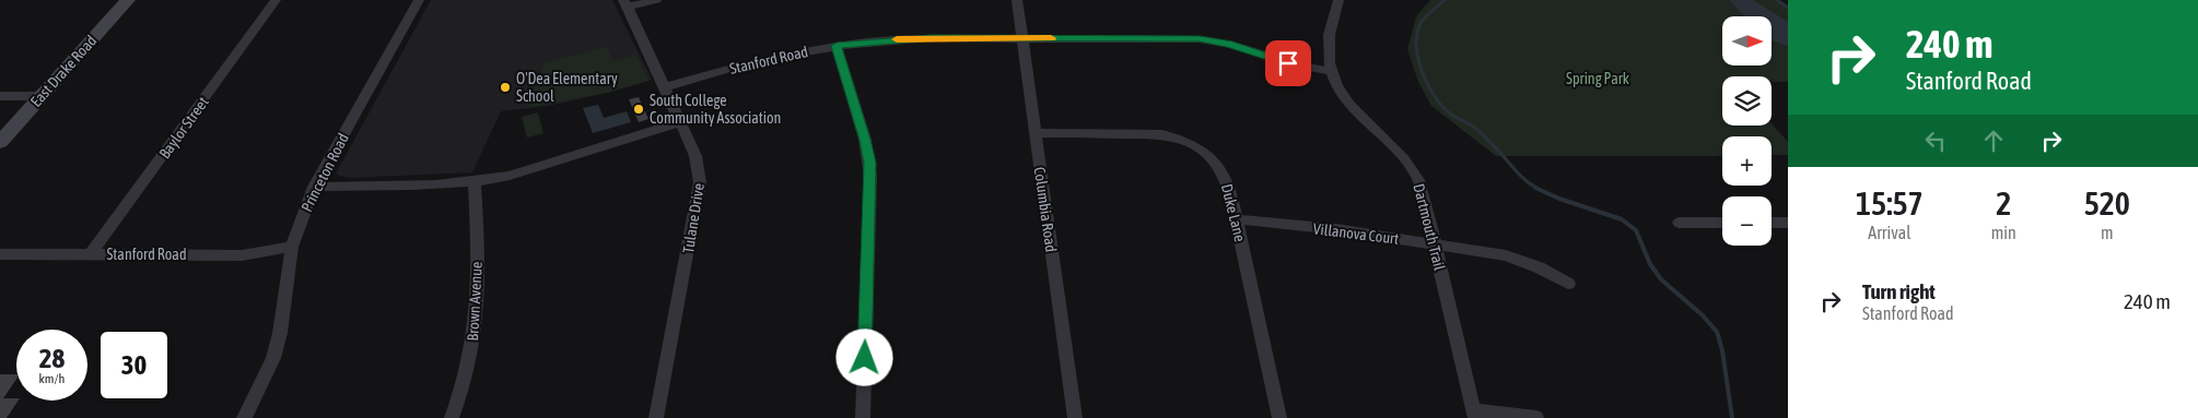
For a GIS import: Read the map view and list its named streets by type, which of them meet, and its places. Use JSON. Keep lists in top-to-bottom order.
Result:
{
  "streets": {
    "main road": ["East Drake Road"],
    "street": [
      "Stanford Road",
      "Baylor Street",
      "Princeton Road",
      "Columbia Road",
      "Duke Lane",
      "Tulane Drive",
      "Dartmouth Trail",
      "Villanova Court",
      "Brown Avenue"
    ]
  },
  "crossings": [
    ["Stanford Road", "Baylor Street"],
    ["Stanford Road", "Princeton Road"],
    ["Stanford Road", "Columbia Road"],
    ["Stanford Road", "Tulane Drive"],
    ["Stanford Road", "Dartmouth Trail"],
    ["Columbia Road", "Duke Lane"],
    ["Duke Lane", "Villanova Court"],
    ["Dartmouth Trail", "Villanova Court"]
  ],
  "parks": ["Spring Park"],
  "places": ["O'Dea Elementary School", "South College Community Association"],
  "north": "right",
  "page": {
    "turn": ["240 m", "Stanford Road"],
    "map_buttons": ["+", "−"],
    "eta": [
      "15:57",
      "Arrival",
      "2",
      "min",
      "520",
      "m"
    ],
    "list": [
      {
        "name": "Turn right",
        "note": "Stanford Road",
        "value": "240 m"
      }
    ],
    "speed": "28 km/h",
    "limit": "30"
  }
}
